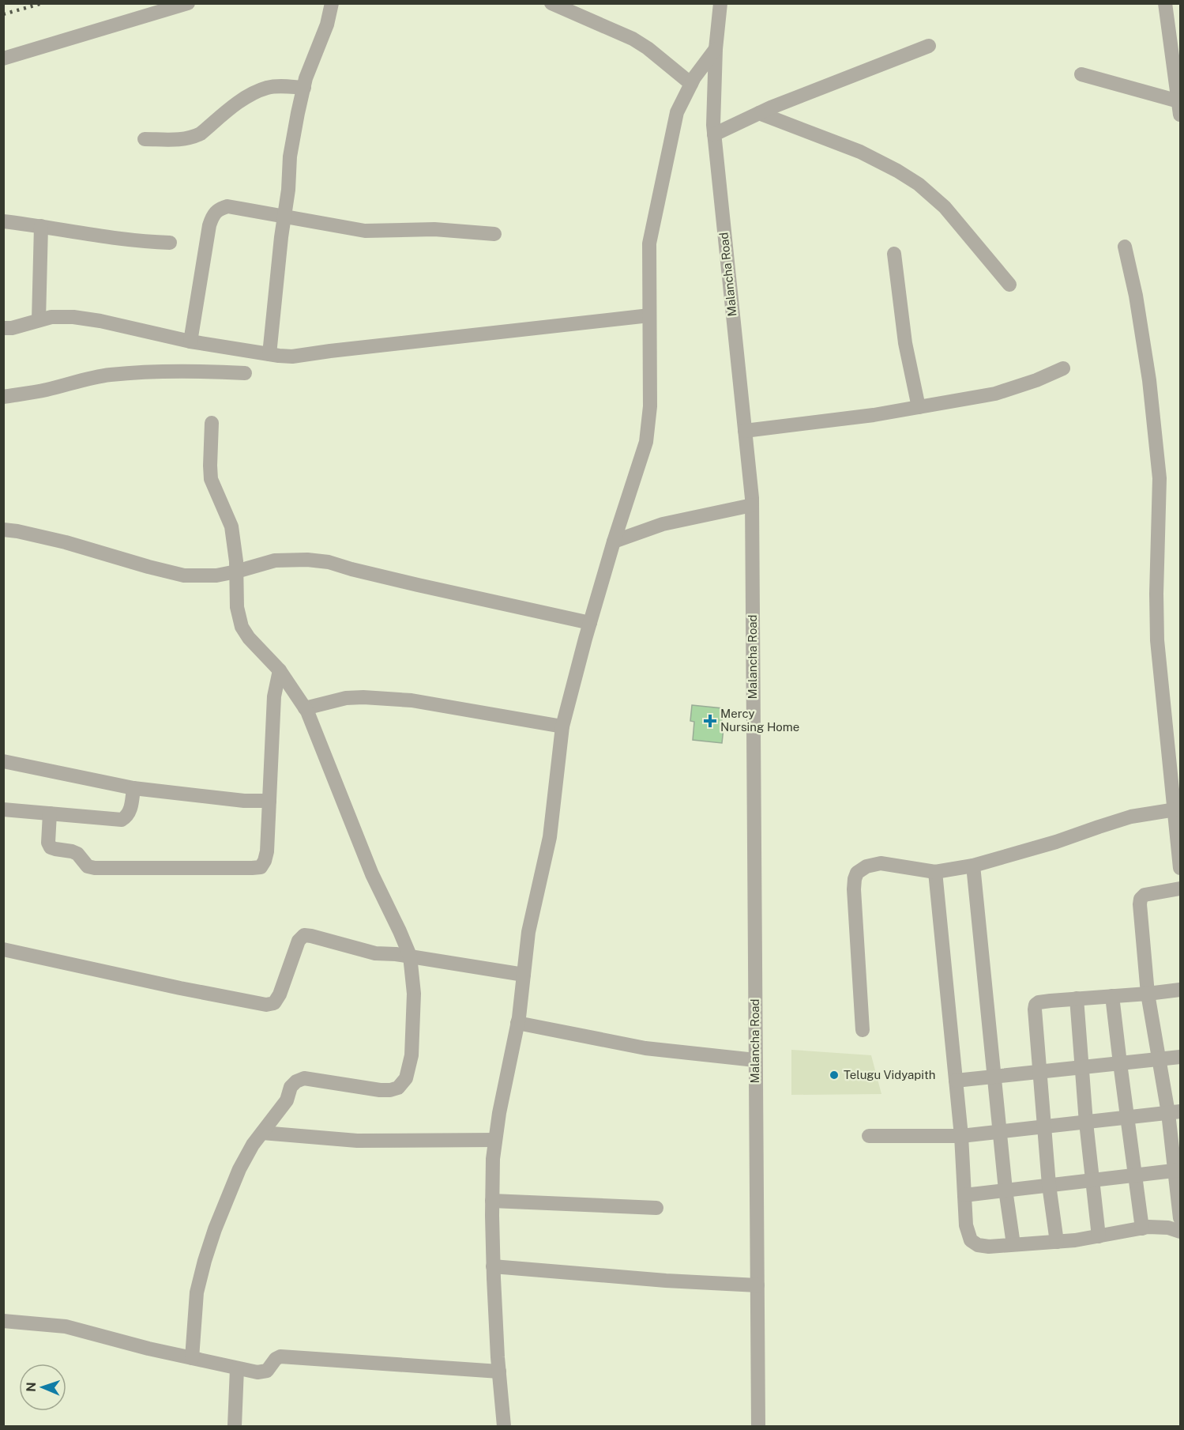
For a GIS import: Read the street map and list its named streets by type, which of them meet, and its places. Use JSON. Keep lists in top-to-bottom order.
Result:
{
  "streets": {
    "street": ["Malancha Road"]
  },
  "places": {
    "health": ["Mercy Nursing Home"],
    "other": ["Telugu Vidyapith"]
  },
  "north": "left"
}
